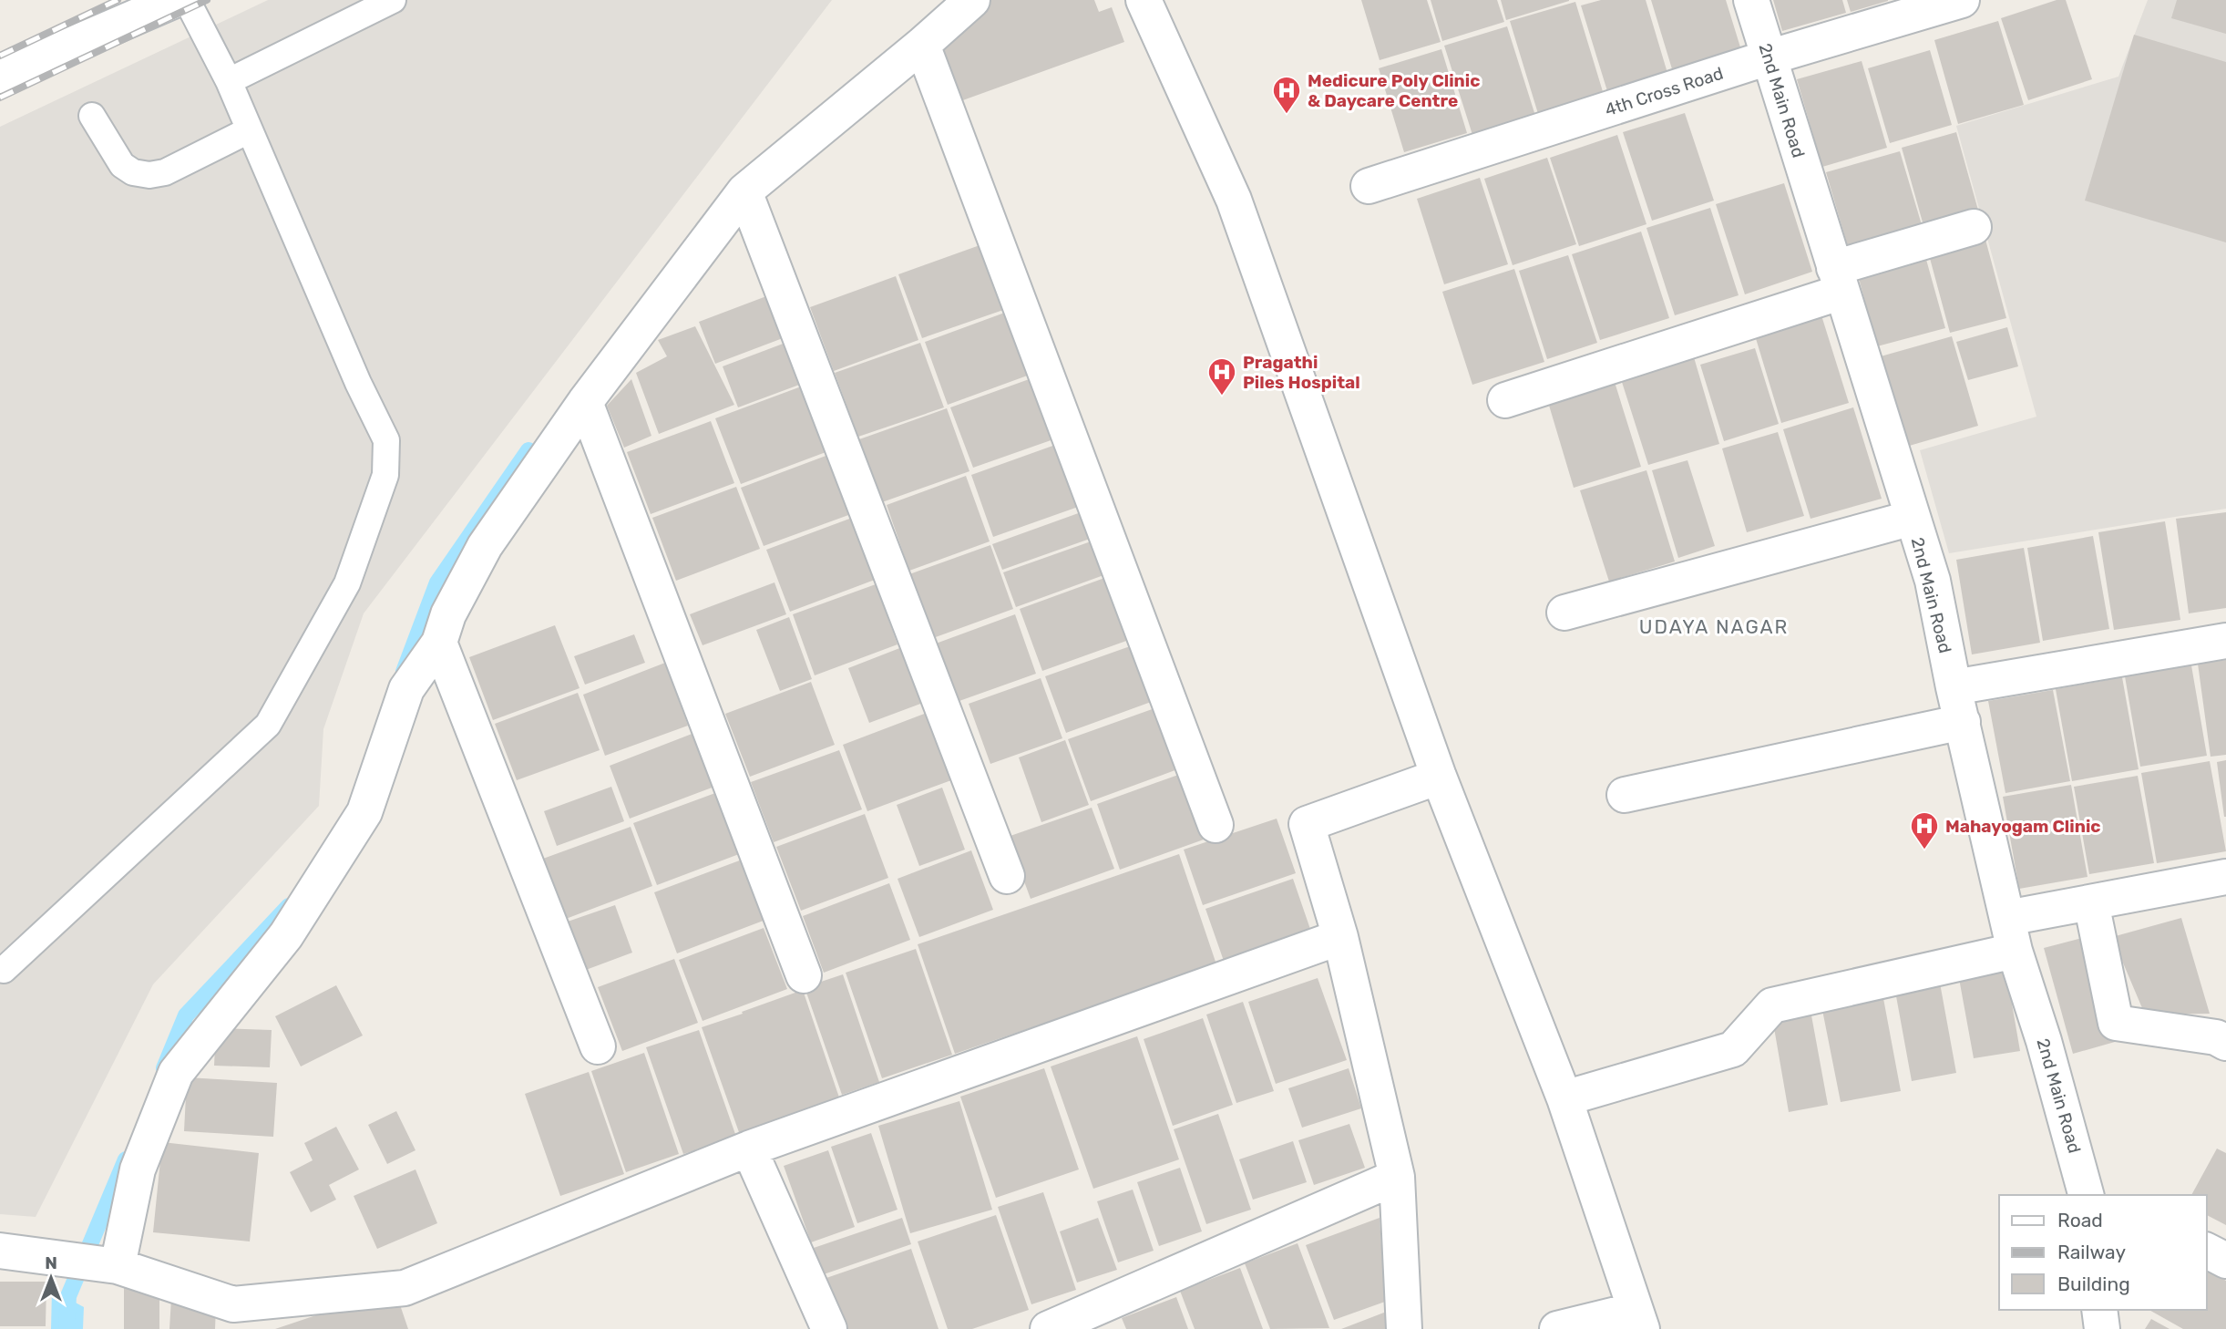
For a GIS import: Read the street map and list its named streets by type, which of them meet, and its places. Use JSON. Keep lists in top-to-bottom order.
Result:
{
  "streets": {
    "street": ["4th Cross Road", "2nd Main Road"]
  },
  "crossings": [
    ["4th Cross Road", "2nd Main Road"]
  ],
  "districts": ["UDAYA NAGAR"],
  "places": {
    "hospital": ["Medicure Poly Clinic & Daycare Centre", "Pragathi Piles Hospital", "Mahayogam Clinic"]
  },
  "legend": ["Road", "Railway", "Building"],
  "north": "top"
}
